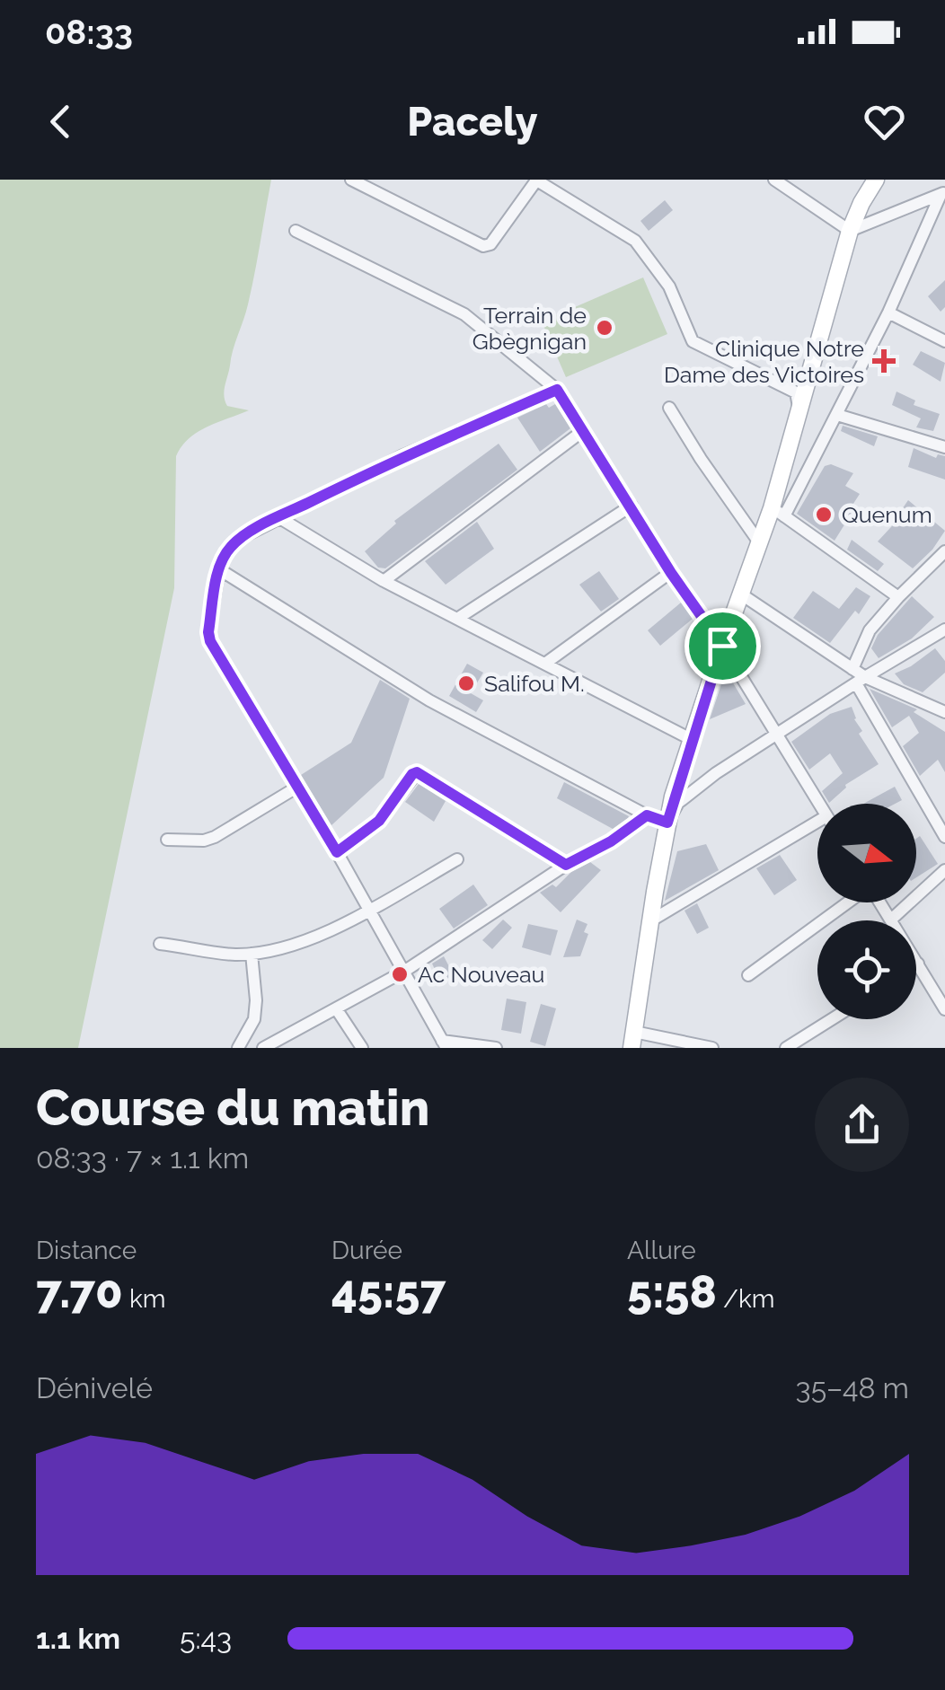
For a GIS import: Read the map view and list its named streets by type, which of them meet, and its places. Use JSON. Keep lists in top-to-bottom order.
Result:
{
  "places": {
    "other": [
      "Terrain de Gbègnigan",
      "Quenum",
      "Salifou M.",
      "Ac Nouveau"
    ],
    "health": ["Clinique Notre Dame des Victoires"]
  },
  "north": "right",
  "page": {
    "status": "08:33",
    "header": "Pacely",
    "heading": ["Course du matin", "08:33 · 7 × 1.1 km"],
    "stats": [
      ["Distance", "7.70 km"],
      ["Durée", "45:57"],
      ["Allure", "5:58 /km"]
    ],
    "chart": ["Dénivelé", "35–48 m"],
    "list": [
      {
        "name": "1.1 km",
        "note": "5:43"
      }
    ]
  }
}
